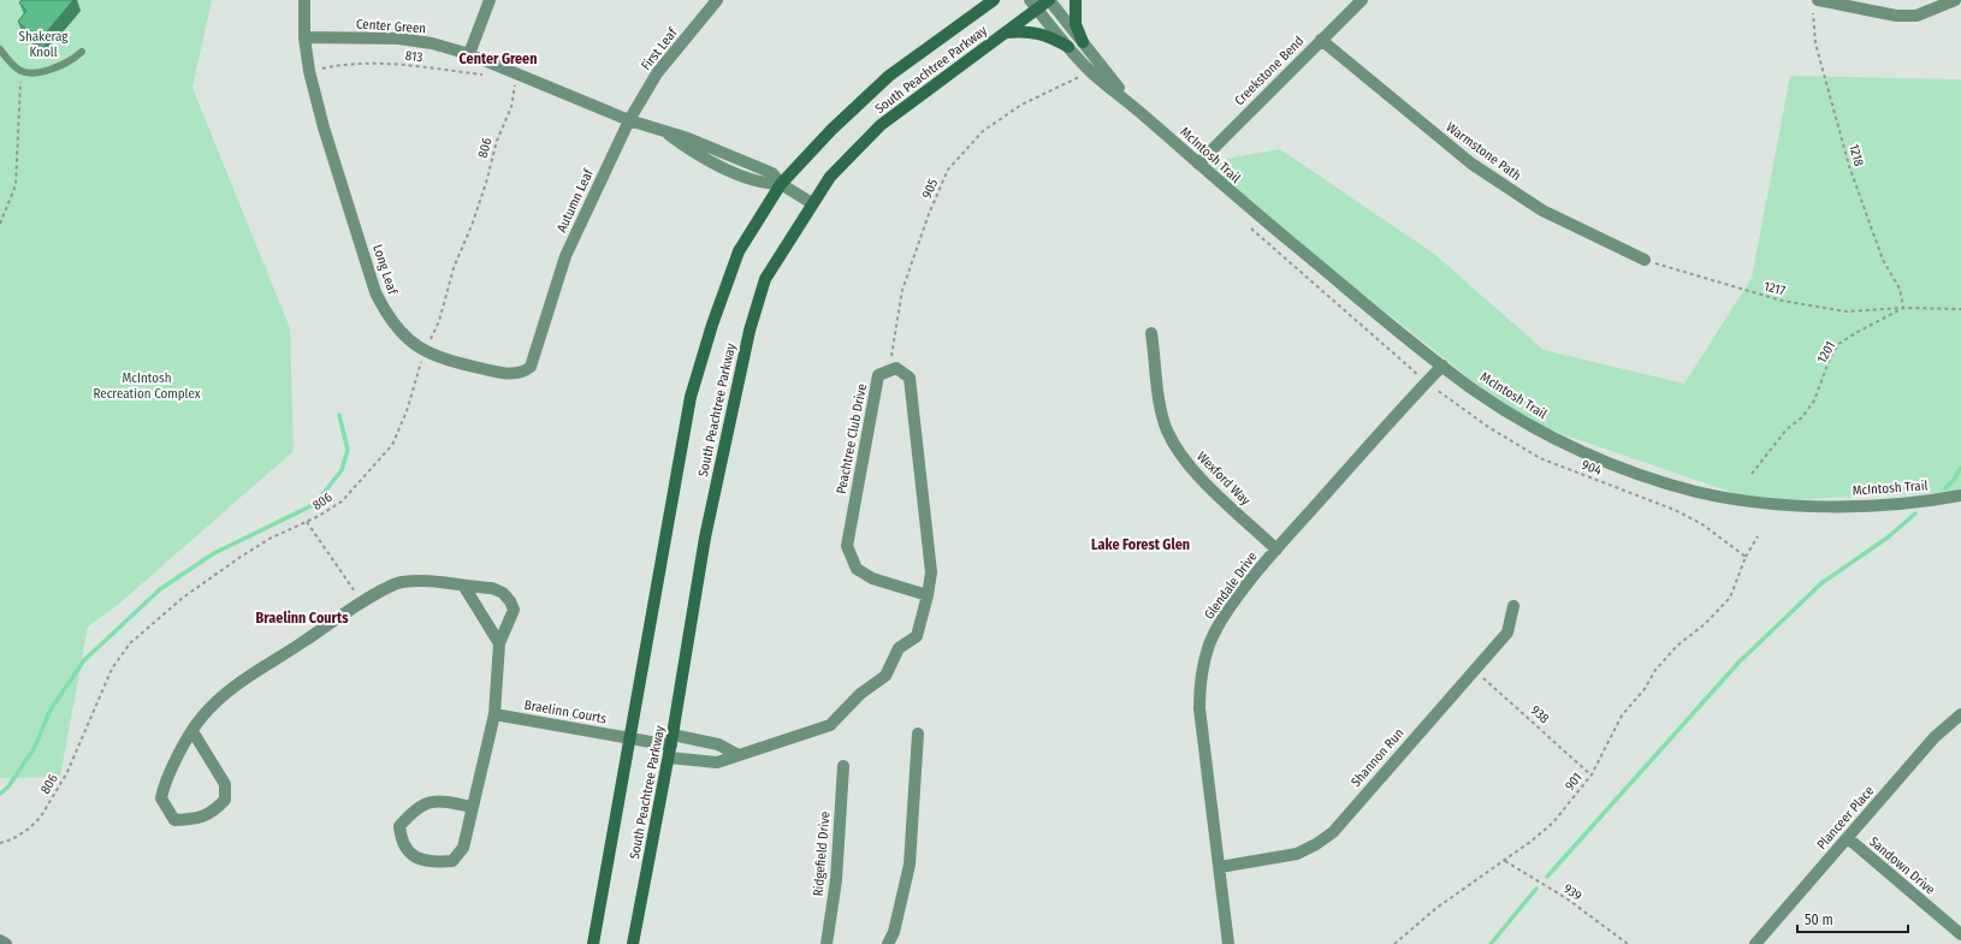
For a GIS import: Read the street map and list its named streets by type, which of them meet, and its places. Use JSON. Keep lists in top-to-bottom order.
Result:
{
  "streets": {
    "main road": ["South Peachtree Parkway"],
    "street": [
      "Center Green",
      "First Leaf",
      "Creekstone Bend",
      "Warmstone Path",
      "McIntosh Trail",
      "Autumn Leaf",
      "Long Leaf",
      "Peachtree Club Drive",
      "Wexford Way",
      "Glendale Drive",
      "Braelinn Courts",
      "Shannon Run",
      "Planceer Place",
      "Ridgefield Drive",
      "Sandown Drive"
    ],
    "path": [
      "813",
      "806",
      "1218",
      "905",
      "1217",
      "1201",
      "904",
      "938",
      "901",
      "939"
    ]
  },
  "crossings": [
    ["Center Green", "First Leaf"],
    ["Center Green", "South Peachtree Parkway"],
    ["Center Green", "Autumn Leaf"],
    ["Center Green", "Long Leaf"],
    ["First Leaf", "Autumn Leaf"],
    ["813", "Long Leaf"],
    ["South Peachtree Parkway", "McIntosh Trail"],
    ["South Peachtree Parkway", "Braelinn Courts"],
    ["Creekstone Bend", "Warmstone Path"],
    ["Creekstone Bend", "McIntosh Trail"],
    ["806", "Long Leaf"],
    ["Warmstone Path", "1217"],
    ["McIntosh Trail", "Glendale Drive"],
    ["1218", "1217"],
    ["1218", "1201"],
    ["905", "Peachtree Club Drive"],
    ["Autumn Leaf", "Long Leaf"],
    ["1217", "1201"],
    ["904", "Glendale Drive"],
    ["904", "901"],
    ["Wexford Way", "Glendale Drive"],
    ["Glendale Drive", "Shannon Run"],
    ["938", "Shannon Run"],
    ["938", "901"],
    ["901", "939"],
    ["Planceer Place", "Sandown Drive"]
  ],
  "districts": ["Center Green", "Lake Forest Glen", "Braelinn Courts"],
  "parks": ["Shakerag Knoll", "McIntosh Recreation Complex"],
  "scale_bar": "50 m"
}
